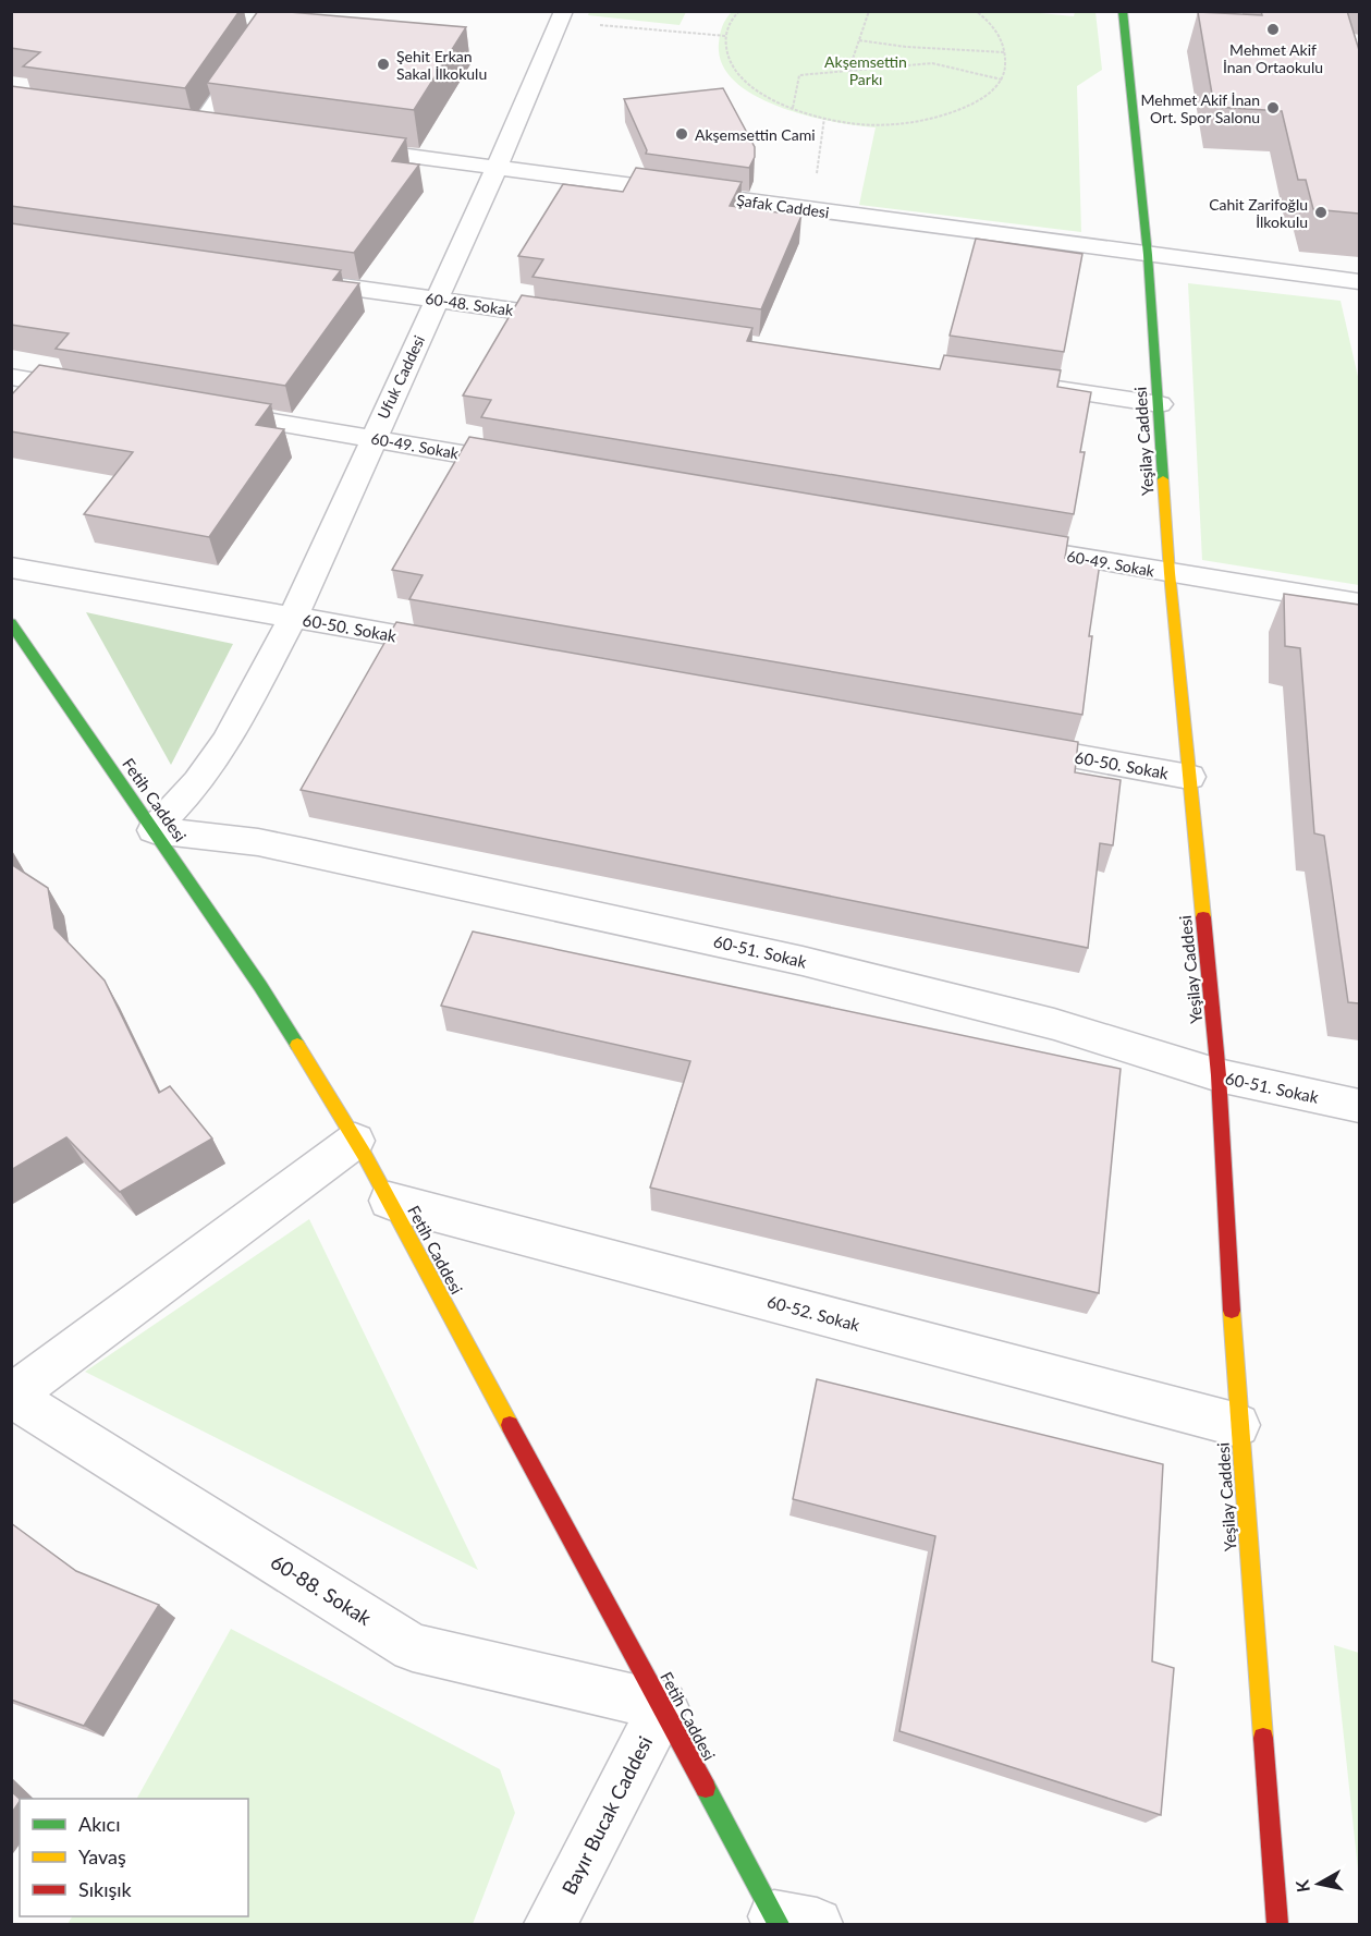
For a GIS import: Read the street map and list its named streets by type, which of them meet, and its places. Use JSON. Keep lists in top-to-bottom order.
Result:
{
  "streets": {
    "street": [
      "Şafak Caddesi",
      "60-48. Sokak",
      "Ufuk Caddesi",
      "Yeşilay Caddesi",
      "60-49. Sokak",
      "60-50. Sokak",
      "Fetih Caddesi",
      "60-51. Sokak",
      "60-52. Sokak",
      "60-88. Sokak",
      "Bayır Bucak Caddesi"
    ]
  },
  "crossings": [
    ["Şafak Caddesi", "Ufuk Caddesi"],
    ["Şafak Caddesi", "Yeşilay Caddesi"],
    ["60-48. Sokak", "Ufuk Caddesi"],
    ["Ufuk Caddesi", "60-49. Sokak"],
    ["Ufuk Caddesi", "60-50. Sokak"],
    ["Ufuk Caddesi", "Fetih Caddesi"],
    ["Ufuk Caddesi", "60-51. Sokak"],
    ["Yeşilay Caddesi", "60-49. Sokak"],
    ["Yeşilay Caddesi", "60-50. Sokak"],
    ["Yeşilay Caddesi", "60-51. Sokak"],
    ["Yeşilay Caddesi", "60-52. Sokak"],
    ["Fetih Caddesi", "60-51. Sokak"],
    ["Fetih Caddesi", "60-52. Sokak"],
    ["Fetih Caddesi", "60-88. Sokak"],
    ["Fetih Caddesi", "Bayır Bucak Caddesi"],
    ["60-88. Sokak", "Bayır Bucak Caddesi"]
  ],
  "parks": ["Akşemsettin Parkı"],
  "places": [
    "Mehmet Akif İnan Ortaokulu",
    "Şehit Erkan Sakal İlkokulu",
    "Mehmet Akif İnan Ort. Spor Salonu",
    "Akşemsettin Cami",
    "Cahit Zarifoğlu İlkokulu"
  ],
  "legend": ["Akıcı", "Yavaş", "Sıkışık"],
  "north": "left"
}
